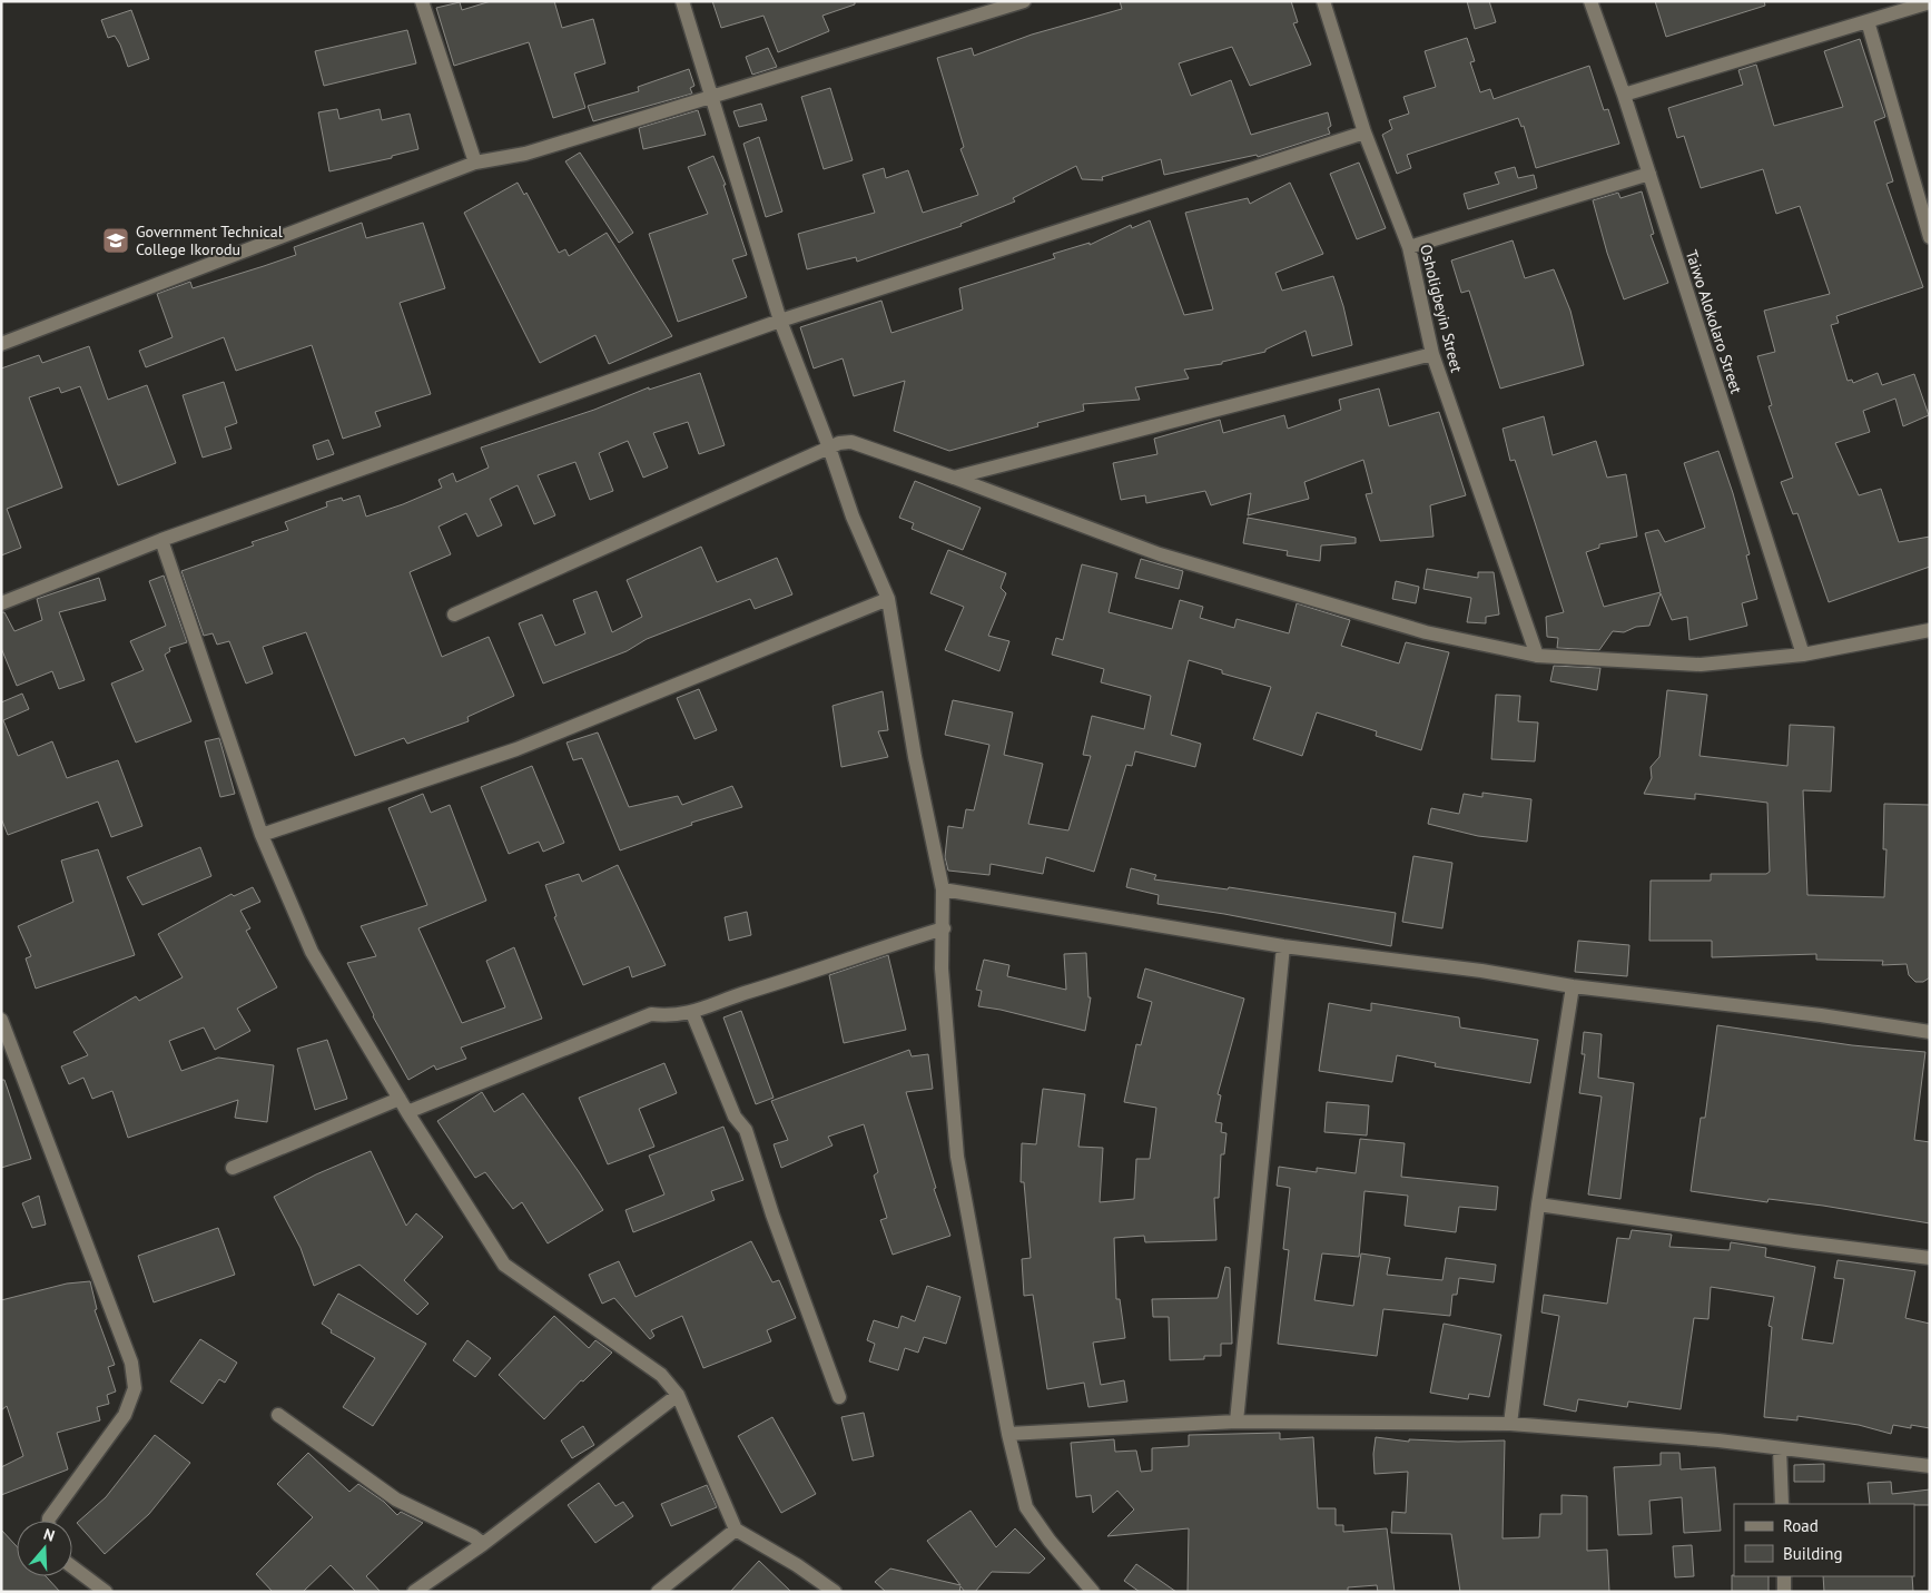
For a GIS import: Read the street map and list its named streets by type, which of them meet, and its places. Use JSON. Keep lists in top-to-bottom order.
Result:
{
  "streets": {
    "street": ["Osholigbeyin Street", "Taiwo Alokolaro Street"]
  },
  "places": {
    "school or university": ["Government Technical College Ikorodu"]
  },
  "legend": ["Road", "Building"],
  "north": "top"
}
